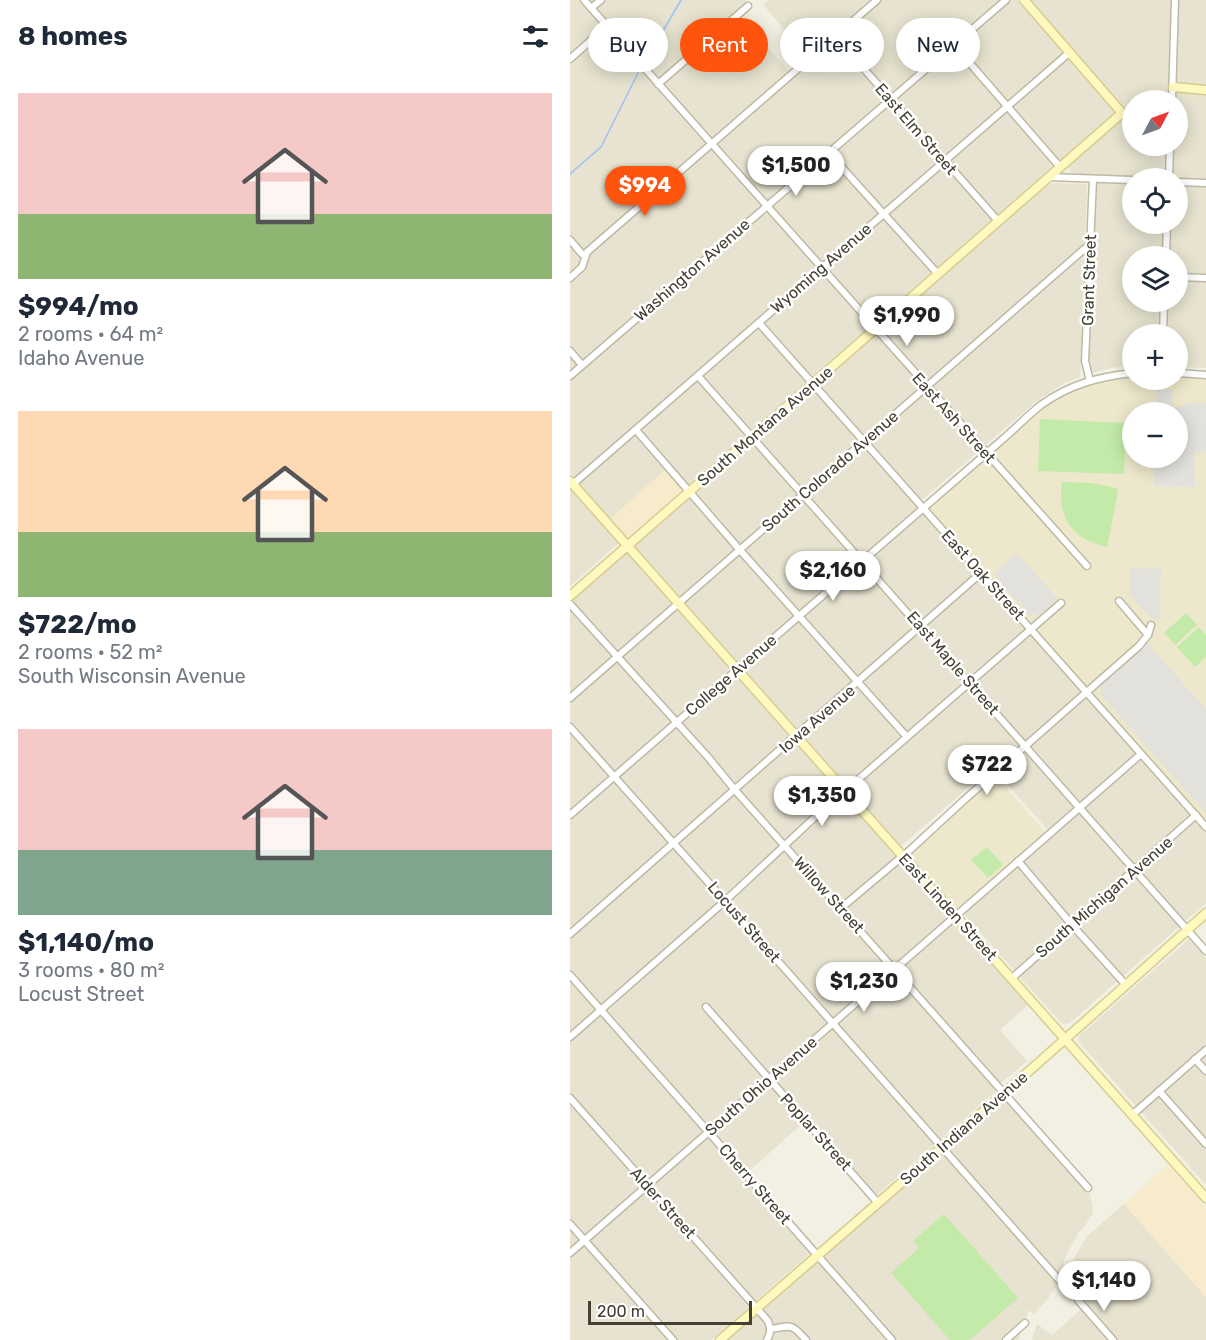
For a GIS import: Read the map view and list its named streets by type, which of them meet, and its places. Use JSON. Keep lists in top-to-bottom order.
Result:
{
  "streets": {
    "main road": ["South Montana Avenue", "East Linden Street", "South Indiana Avenue"],
    "street": [
      "East Elm Street",
      "Wyoming Avenue",
      "Washington Avenue",
      "Grant Street",
      "East Ash Street",
      "South Colorado Avenue",
      "East Oak Street",
      "East Maple Street",
      "College Avenue",
      "Iowa Avenue",
      "Willow Street",
      "South Michigan Avenue",
      "Locust Street",
      "South Ohio Avenue",
      "Poplar Street",
      "Cherry Street",
      "Alder Street"
    ]
  },
  "crossings": [
    ["East Elm Street", "Wyoming Avenue"],
    ["East Elm Street", "Washington Avenue"],
    ["East Elm Street", "South Montana Avenue"],
    ["Wyoming Avenue", "East Ash Street"],
    ["Wyoming Avenue", "South Montana Avenue"],
    ["Wyoming Avenue", "East Oak Street"],
    ["Wyoming Avenue", "East Maple Street"],
    ["Wyoming Avenue", "East Linden Street"],
    ["Washington Avenue", "East Ash Street"],
    ["Grant Street", "South Colorado Avenue"],
    ["Grant Street", "College Avenue"],
    ["East Ash Street", "South Montana Avenue"],
    ["East Ash Street", "South Colorado Avenue"],
    ["East Ash Street", "College Avenue"],
    ["South Montana Avenue", "East Oak Street"],
    ["South Montana Avenue", "East Maple Street"],
    ["South Montana Avenue", "East Linden Street"],
    ["South Colorado Avenue", "East Oak Street"],
    ["South Colorado Avenue", "East Maple Street"],
    ["South Colorado Avenue", "Willow Street"],
    ["South Colorado Avenue", "East Linden Street"],
    ["East Oak Street", "College Avenue"],
    ["East Oak Street", "Iowa Avenue"],
    ["East Oak Street", "South Michigan Avenue"],
    ["East Oak Street", "South Ohio Avenue"],
    ["East Maple Street", "College Avenue"],
    ["East Maple Street", "Iowa Avenue"],
    ["East Maple Street", "South Michigan Avenue"],
    ["East Maple Street", "South Ohio Avenue"],
    ["East Maple Street", "South Indiana Avenue"],
    ["College Avenue", "Willow Street"],
    ["College Avenue", "East Linden Street"],
    ["College Avenue", "Locust Street"],
    ["Iowa Avenue", "Willow Street"],
    ["Iowa Avenue", "East Linden Street"],
    ["Iowa Avenue", "Locust Street"],
    ["Willow Street", "South Ohio Avenue"],
    ["Willow Street", "South Indiana Avenue"],
    ["South Michigan Avenue", "East Linden Street"],
    ["East Linden Street", "South Ohio Avenue"],
    ["East Linden Street", "South Indiana Avenue"],
    ["Locust Street", "South Ohio Avenue"],
    ["Locust Street", "South Indiana Avenue"],
    ["South Ohio Avenue", "Poplar Street"],
    ["South Ohio Avenue", "Cherry Street"],
    ["South Ohio Avenue", "Alder Street"],
    ["South Indiana Avenue", "Poplar Street"],
    ["South Indiana Avenue", "Cherry Street"],
    ["South Indiana Avenue", "Alder Street"]
  ],
  "scale_bar": "200 m",
  "north": "top right",
  "page": {
    "heading": "8 homes",
    "chip": [
      "Buy",
      "Rent",
      "Filters",
      "New"
    ],
    "list": [
      {
        "name": "$994/mo",
        "note": "2 rooms · 64 m² · Idaho Avenue"
      },
      {
        "name": "$722/mo",
        "note": "2 rooms · 52 m² · South Wisconsin Avenue"
      },
      {
        "name": "$1,140/mo",
        "note": "3 rooms · 80 m² · Locust Street"
      }
    ],
    "map_buttons": ["+", "−"],
    "price": [
      "$1,500",
      "$994",
      "$1,990",
      "$2,160",
      "$722",
      "$1,350",
      "$1,230",
      "$1,140"
    ],
    "scale": "200 m"
  }
}
